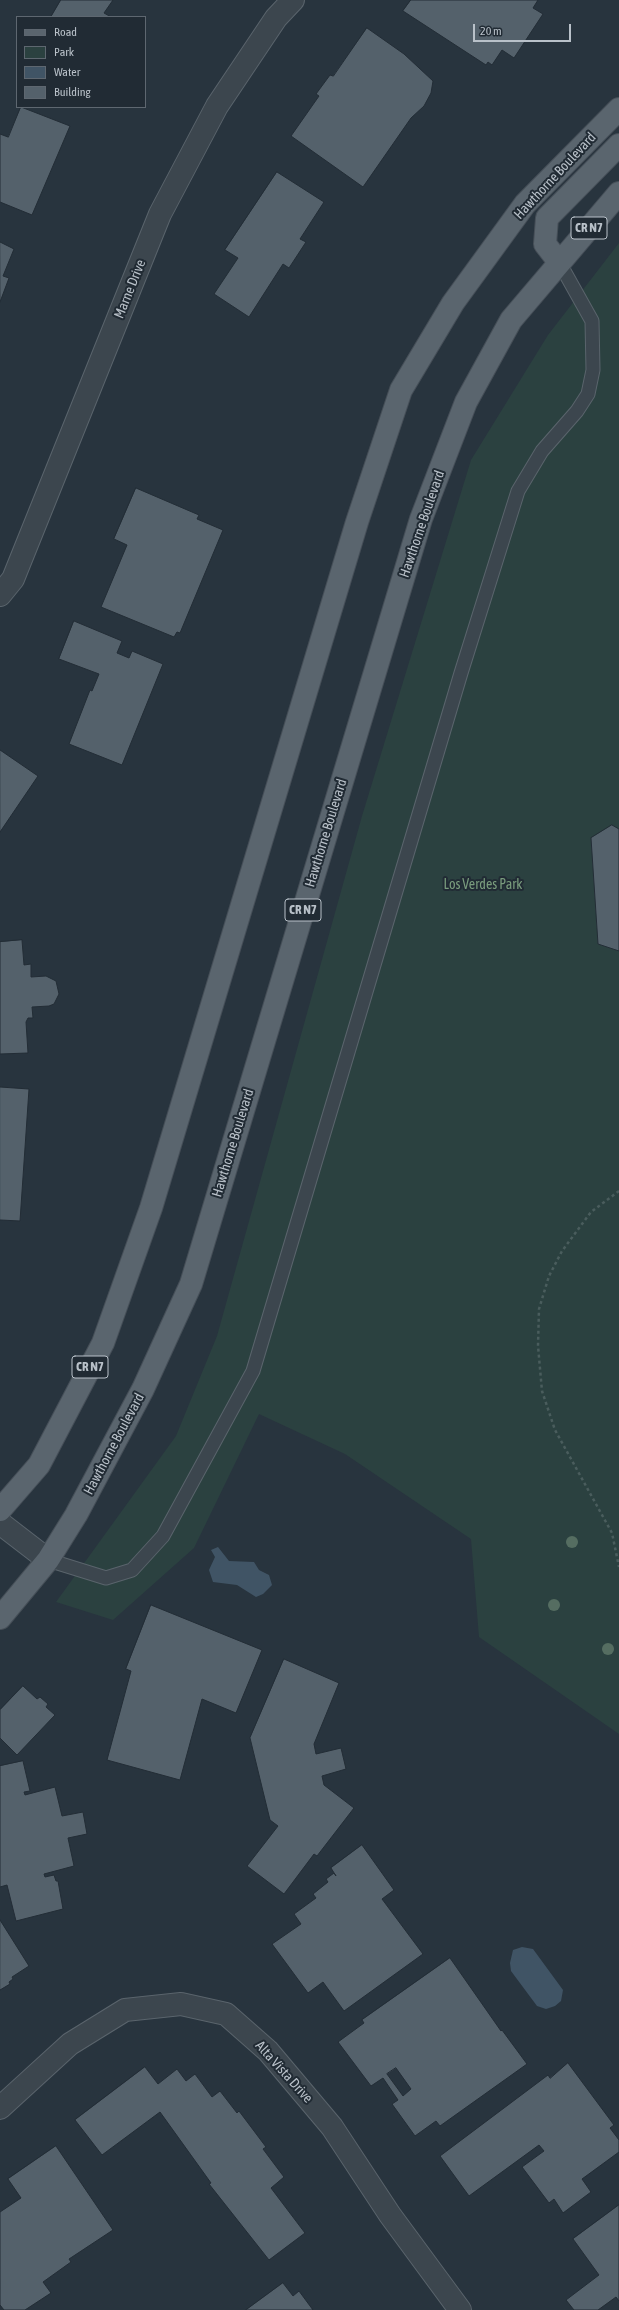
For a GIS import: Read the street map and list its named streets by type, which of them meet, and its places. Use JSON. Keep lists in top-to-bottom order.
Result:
{
  "streets": {
    "main road": ["Hawthorne Boulevard", "CR N7"],
    "street": ["Marne Drive", "Alta Vista Drive"]
  },
  "parks": ["Los Verdes Park"],
  "legend": [
    "Road",
    "Park",
    "Water",
    "Building"
  ],
  "scale_bar": "20 m"
}
